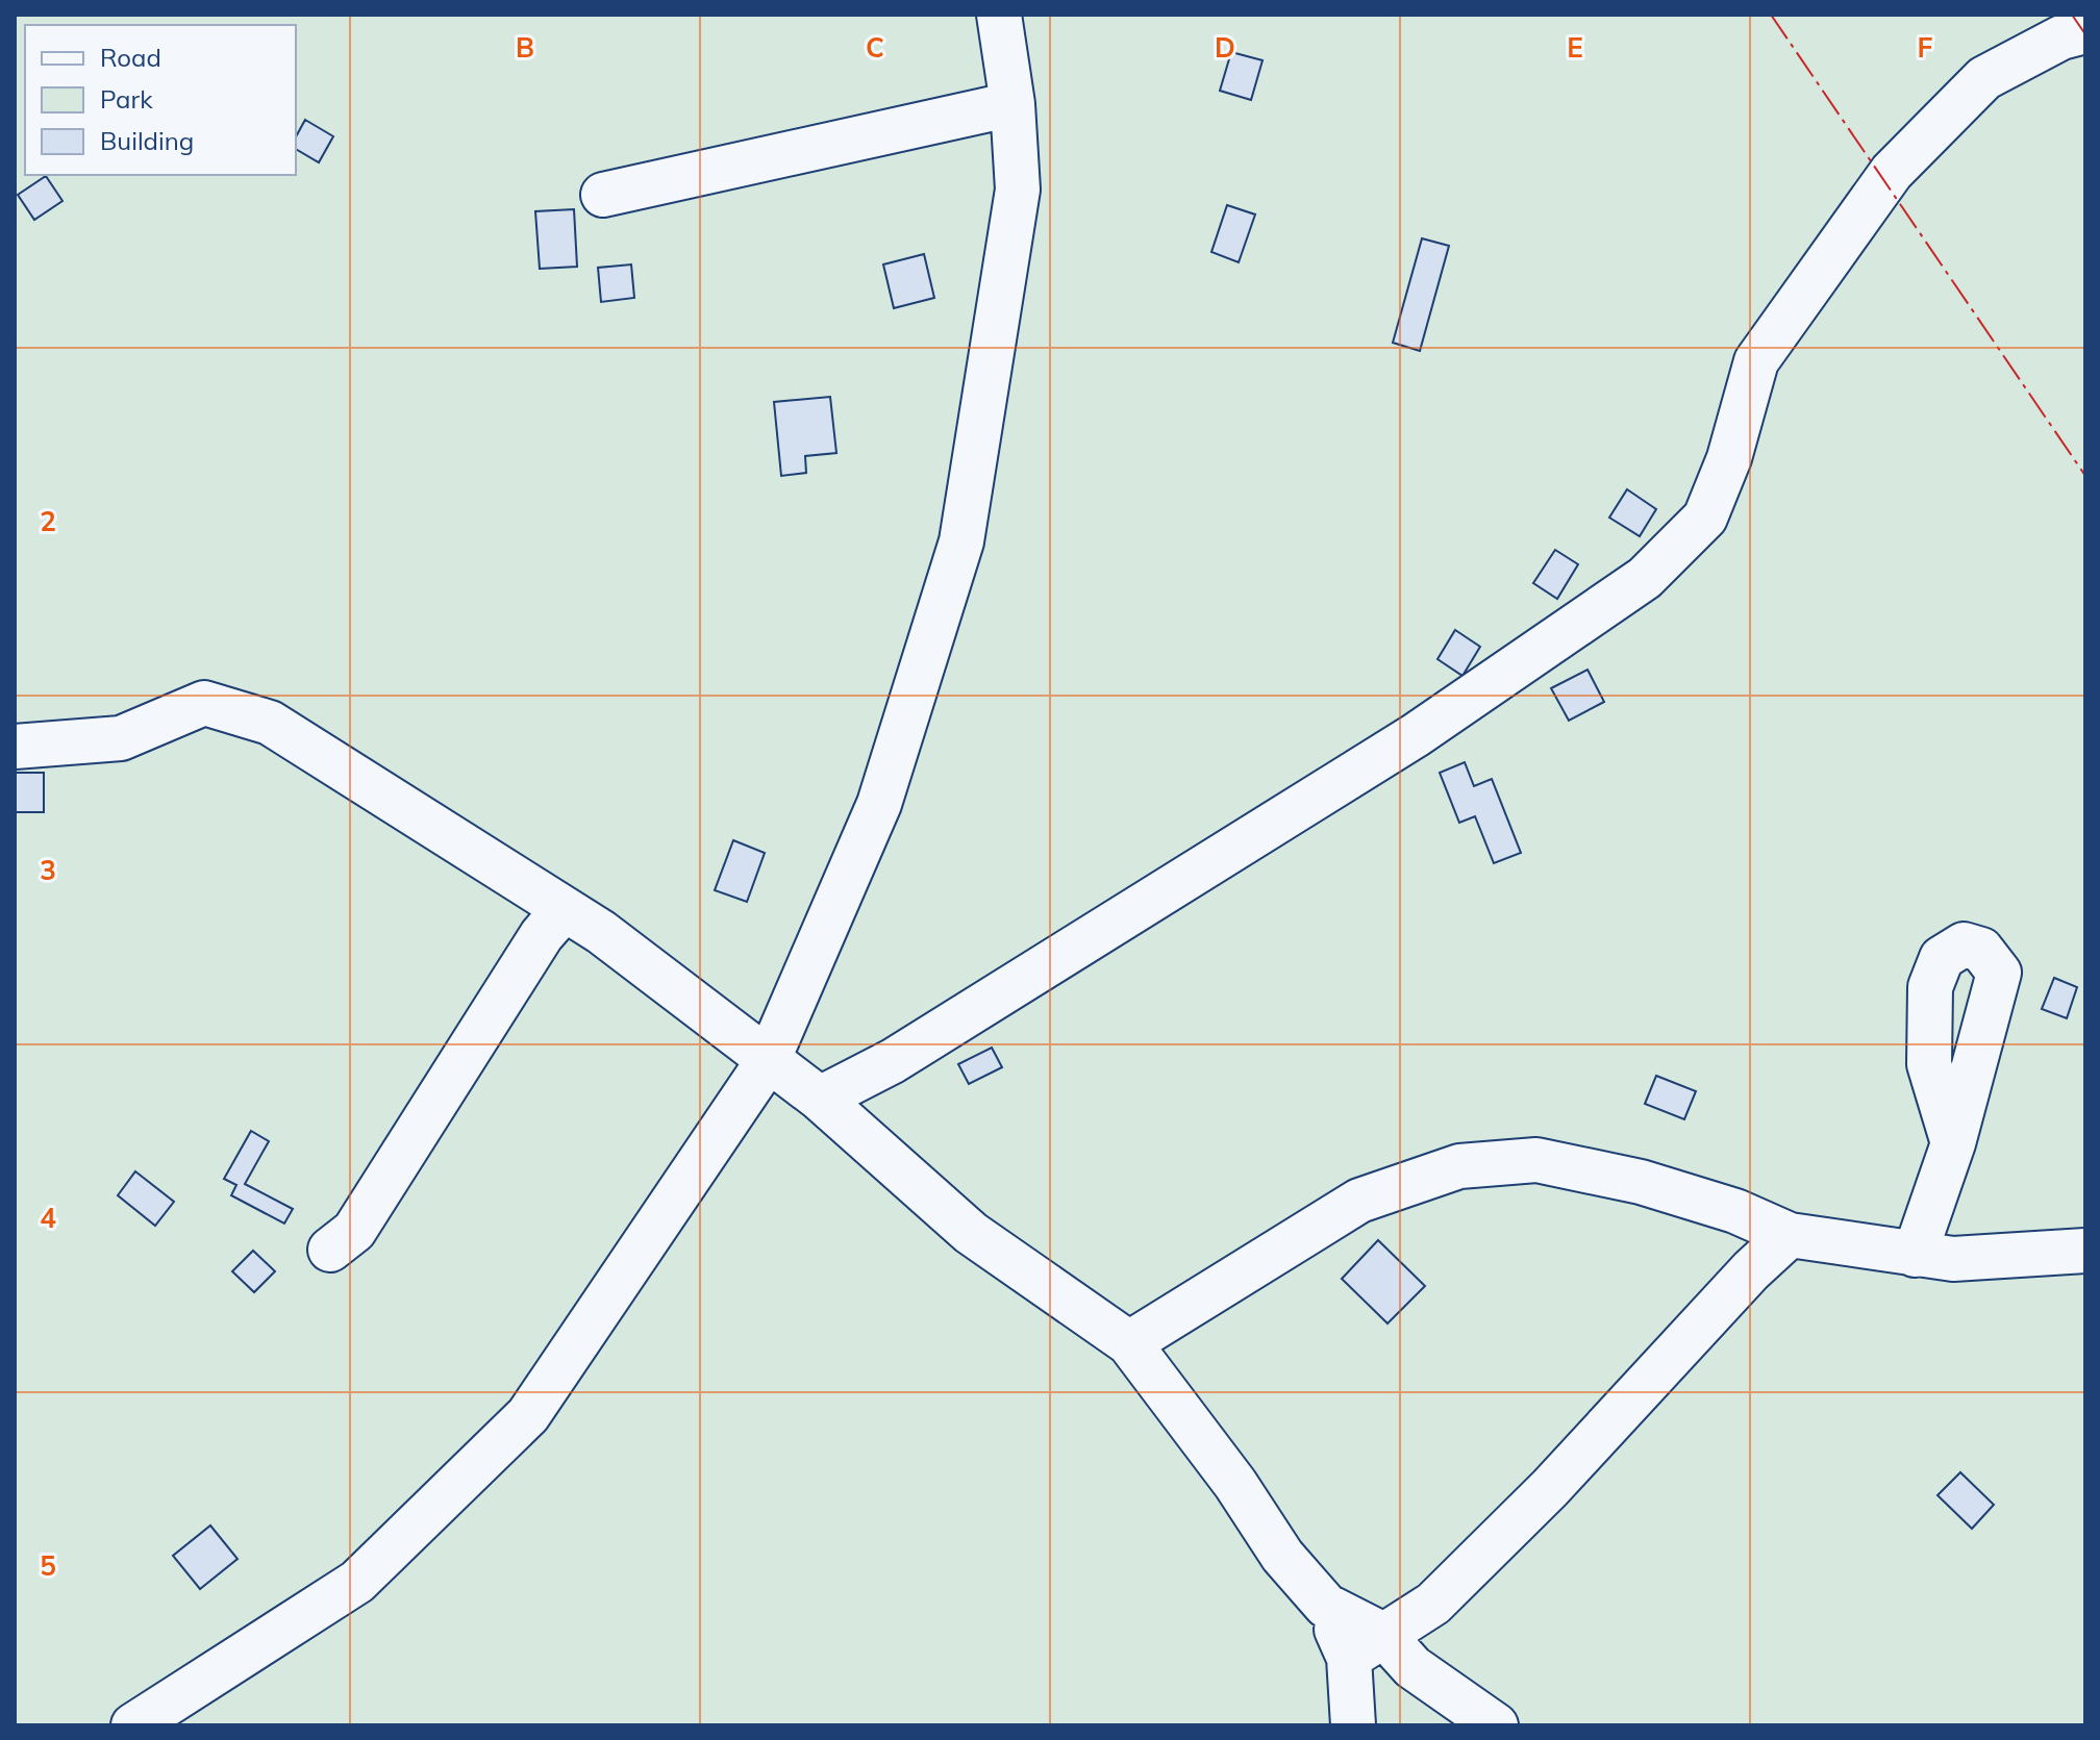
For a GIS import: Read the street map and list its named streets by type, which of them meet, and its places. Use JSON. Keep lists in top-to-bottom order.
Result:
{
  "legend": ["Road", "Park", "Building"],
  "grid": {
    "columns": [
      "B",
      "C",
      "D",
      "E",
      "F"
    ],
    "rows": [
      "2",
      "3",
      "4",
      "5"
    ]
  }
}
